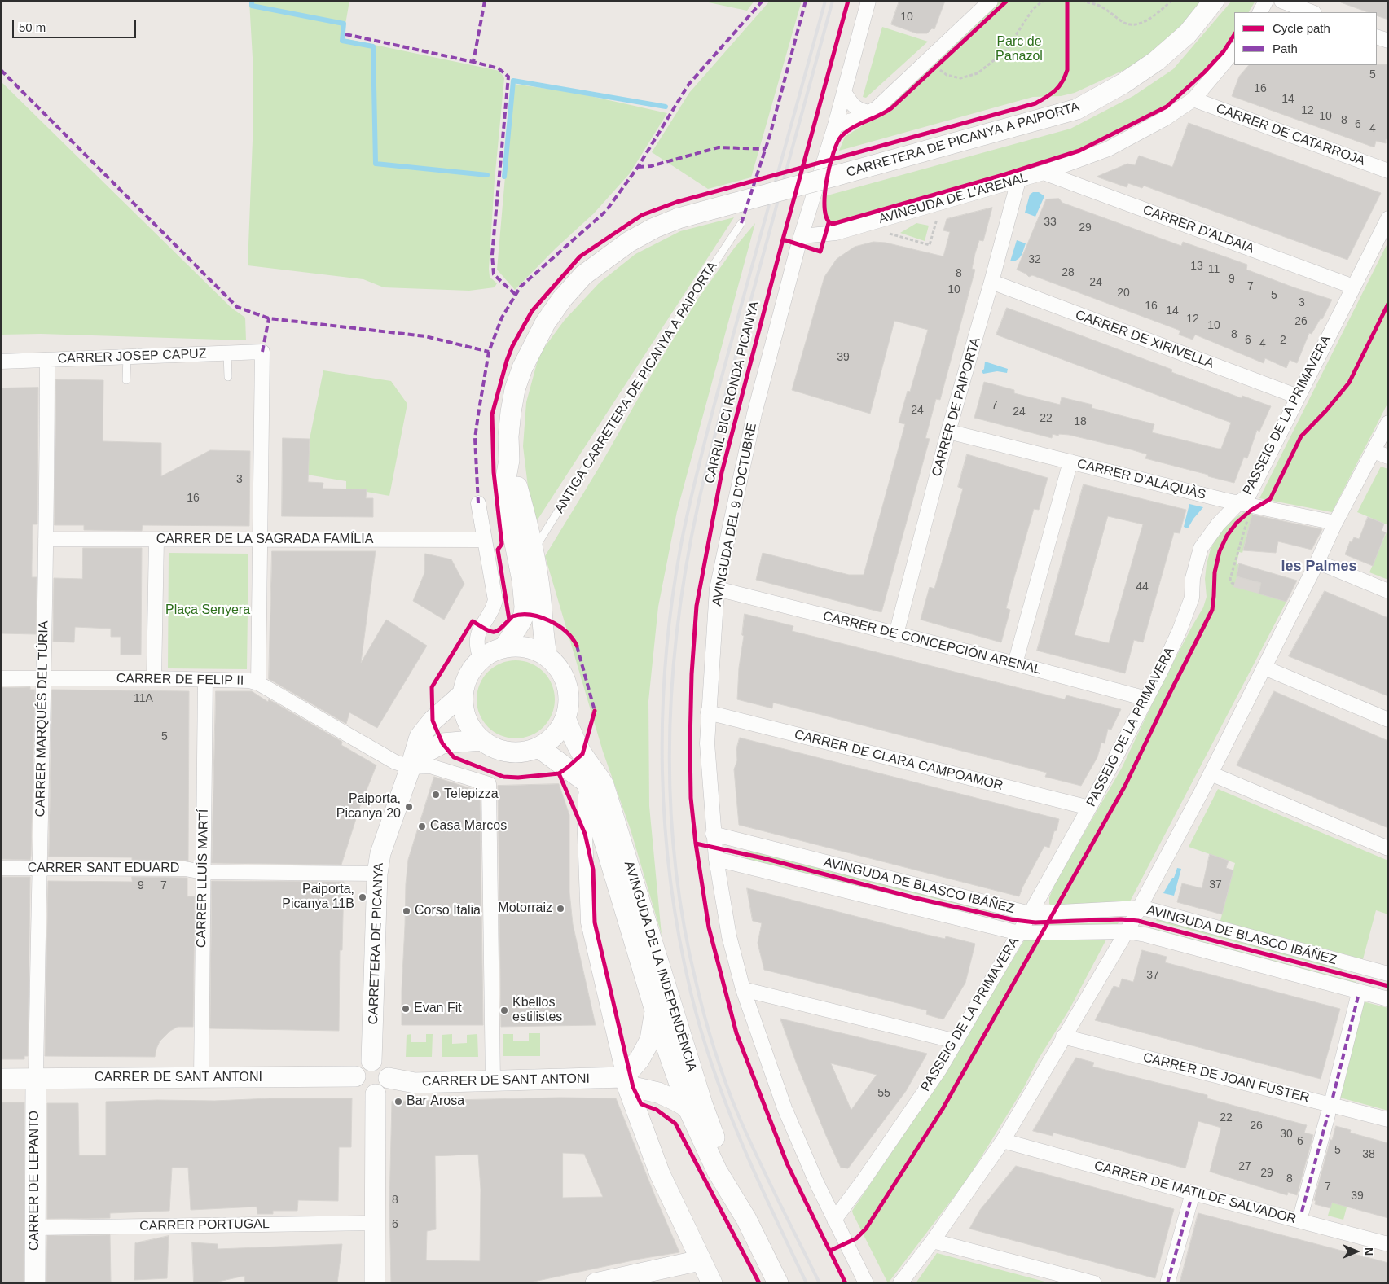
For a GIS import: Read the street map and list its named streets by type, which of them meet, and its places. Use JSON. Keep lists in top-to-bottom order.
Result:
{
  "streets": {
    "street": [
      "CARRER DE CATARROJA",
      "CARRETERA DE PICANYA A PAIPORTA",
      "AVINGUDA DE L'ARENAL",
      "CARRER D'ALDAIA",
      "CARRER DE XIRIVELLA",
      "CARRER JOSEP CAPUZ",
      "CARRER DE PAIPORTA",
      "PASSEIG DE LA PRIMAVERA",
      "CARRER D'ALAQUÀS",
      "AVINGUDA DEL 9 D'OCTUBRE",
      "CARRER DE LA SAGRADA FAMÍLIA",
      "CARRER DE CONCEPCIÓN ARENAL",
      "CARRER DE FELIP II",
      "CARRER MARQUÉS DEL TÚRIA",
      "CARRER DE CLARA CAMPOAMOR",
      "CARRER SANT EDUARD",
      "CARRER LLUÍS MARTÍ",
      "AVINGUDA DE BLASCO IBÁÑEZ",
      "CARRETERA DE PICANYA",
      "AVINGUDA DE LA INDEPENDÈNCIA",
      "CARRER DE SANT ANTONI",
      "CARRER DE JOAN FUSTER",
      "CARRER DE LEPANTO",
      "CARRER DE MATILDE SALVADOR",
      "CARRER PORTUGAL"
    ],
    "lane": ["ANTIGA CARRETERA DE PICANYA A PAIPORTA"],
    "cycle path": ["CARRIL BICI RONDA PICANYA"]
  },
  "crossings": [
    ["CARRER DE CATARROJA", "AVINGUDA DE L'ARENAL"],
    ["CARRETERA DE PICANYA A PAIPORTA", "ANTIGA CARRETERA DE PICANYA A PAIPORTA"],
    ["CARRETERA DE PICANYA A PAIPORTA", "CARRETERA DE PICANYA"],
    ["CARRETERA DE PICANYA A PAIPORTA", "AVINGUDA DE LA INDEPENDÈNCIA"],
    ["AVINGUDA DE L'ARENAL", "CARRER D'ALDAIA"],
    ["AVINGUDA DE L'ARENAL", "CARRER DE PAIPORTA"],
    ["AVINGUDA DE L'ARENAL", "AVINGUDA DEL 9 D'OCTUBRE"],
    ["CARRER D'ALDAIA", "PASSEIG DE LA PRIMAVERA"],
    ["CARRER DE XIRIVELLA", "CARRER DE PAIPORTA"],
    ["CARRER DE XIRIVELLA", "PASSEIG DE LA PRIMAVERA"],
    ["CARRER JOSEP CAPUZ", "CARRER DE LA SAGRADA FAMÍLIA"],
    ["CARRER JOSEP CAPUZ", "CARRER MARQUÉS DEL TÚRIA"],
    ["CARRER DE PAIPORTA", "CARRER D'ALAQUÀS"],
    ["CARRER DE PAIPORTA", "CARRER DE CONCEPCIÓN ARENAL"],
    ["PASSEIG DE LA PRIMAVERA", "CARRER D'ALAQUÀS"],
    ["PASSEIG DE LA PRIMAVERA", "AVINGUDA DEL 9 D'OCTUBRE"],
    ["PASSEIG DE LA PRIMAVERA", "CARRER DE CONCEPCIÓN ARENAL"],
    ["PASSEIG DE LA PRIMAVERA", "CARRER DE CLARA CAMPOAMOR"],
    ["PASSEIG DE LA PRIMAVERA", "AVINGUDA DE BLASCO IBÁÑEZ"],
    ["AVINGUDA DEL 9 D'OCTUBRE", "CARRER DE CONCEPCIÓN ARENAL"],
    ["AVINGUDA DEL 9 D'OCTUBRE", "CARRER DE CLARA CAMPOAMOR"],
    ["AVINGUDA DEL 9 D'OCTUBRE", "AVINGUDA DE BLASCO IBÁÑEZ"],
    ["CARRER DE LA SAGRADA FAMÍLIA", "CARRER MARQUÉS DEL TÚRIA"],
    ["CARRER DE FELIP II", "CARRER MARQUÉS DEL TÚRIA"],
    ["CARRER DE FELIP II", "CARRER LLUÍS MARTÍ"],
    ["CARRER DE FELIP II", "CARRETERA DE PICANYA"],
    ["CARRER MARQUÉS DEL TÚRIA", "CARRER SANT EDUARD"],
    ["CARRER MARQUÉS DEL TÚRIA", "CARRER DE SANT ANTONI"],
    ["CARRER MARQUÉS DEL TÚRIA", "CARRER DE LEPANTO"],
    ["CARRER SANT EDUARD", "CARRER LLUÍS MARTÍ"],
    ["CARRER SANT EDUARD", "CARRETERA DE PICANYA"],
    ["CARRER LLUÍS MARTÍ", "CARRER DE SANT ANTONI"],
    ["CARRETERA DE PICANYA", "AVINGUDA DE LA INDEPENDÈNCIA"],
    ["CARRETERA DE PICANYA", "CARRER DE SANT ANTONI"],
    ["CARRER DE SANT ANTONI", "CARRER DE LEPANTO"],
    ["CARRER DE LEPANTO", "CARRER PORTUGAL"]
  ],
  "districts": ["les Palmes"],
  "parks": ["Parc de Panazol", "Plaça Senyera"],
  "places": [
    "Telepizza",
    "Paiporta, Picanya 20",
    "Casa Marcos",
    "Paiporta, Picanya 11B",
    "Motorraiz",
    "Corso Italia",
    "Evan Fit",
    "Kbellos estilistes",
    "Bar Arosa"
  ],
  "house_numbers": [
    "10",
    "5",
    "16",
    "14",
    "12",
    "10",
    "8",
    "6",
    "4",
    "33",
    "29",
    "32",
    "13",
    "11",
    "28",
    "8",
    "9",
    "24",
    "7",
    "10",
    "20",
    "5",
    "3",
    "16",
    "14",
    "12",
    "26",
    "10",
    "8",
    "6",
    "2",
    "4",
    "39",
    "7",
    "24",
    "24",
    "22",
    "18",
    "3",
    "16",
    "44",
    "11A",
    "5",
    "37",
    "9",
    "7",
    "37",
    "55",
    "22",
    "26",
    "30",
    "6",
    "5",
    "38",
    "27",
    "29",
    "8",
    "7",
    "39",
    "8",
    "6"
  ],
  "legend": ["Cycle path", "Path"],
  "scale_bar": "50 m",
  "north": "right"
}
